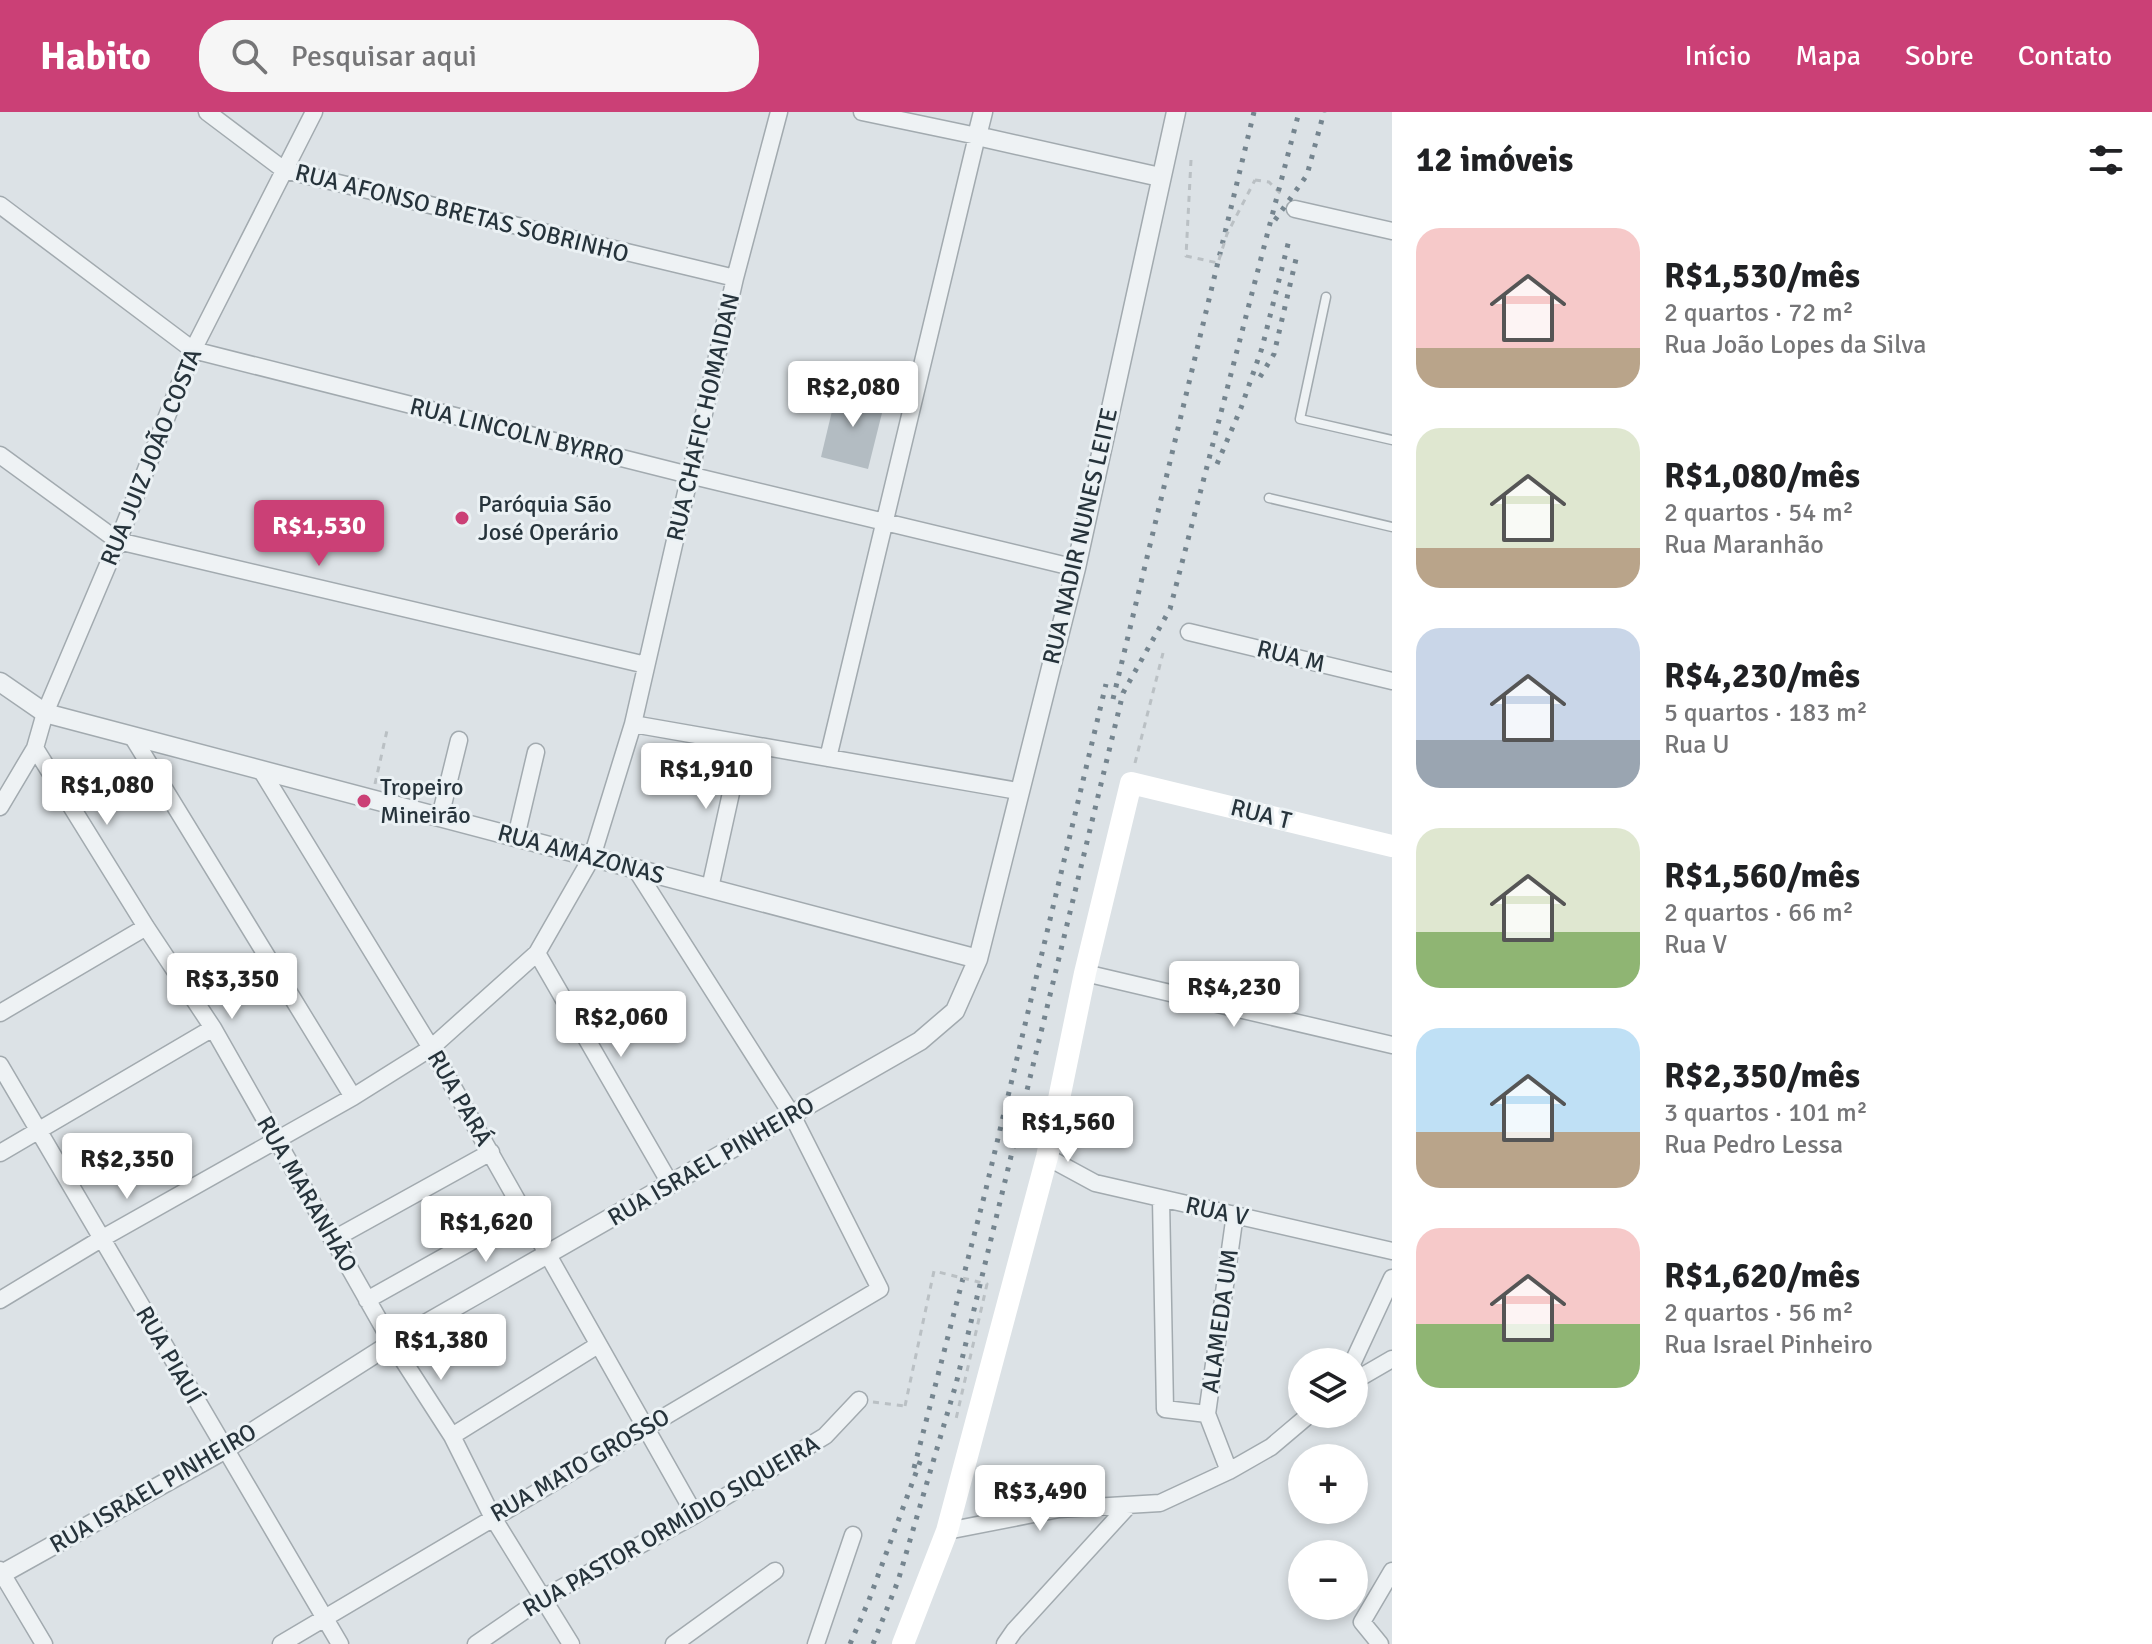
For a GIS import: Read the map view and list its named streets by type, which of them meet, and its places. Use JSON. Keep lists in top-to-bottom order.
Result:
{
  "streets": {
    "main road": ["RUA T"],
    "street": [
      "RUA AFONSO BRETAS SOBRINHO",
      "RUA CHAFIC HOMAIDAN",
      "RUA LINCOLN BYRRO",
      "RUA JUIZ JOÃO COSTA",
      "RUA NADIR NUNES LEITE",
      "RUA M",
      "RUA AMAZONAS",
      "RUA PARÁ",
      "RUA ISRAEL PINHEIRO",
      "RUA MARANHÃO",
      "RUA V",
      "ALAMEDA UM",
      "RUA PIAUÍ",
      "RUA MATO GROSSO",
      "RUA PASTOR ORMÍDIO SIQUEIRA"
    ]
  },
  "crossings": [
    ["RUA AFONSO BRETAS SOBRINHO", "RUA CHAFIC HOMAIDAN"],
    ["RUA AFONSO BRETAS SOBRINHO", "RUA JUIZ JOÃO COSTA"],
    ["RUA CHAFIC HOMAIDAN", "RUA LINCOLN BYRRO"],
    ["RUA CHAFIC HOMAIDAN", "RUA AMAZONAS"],
    ["RUA CHAFIC HOMAIDAN", "RUA PARÁ"],
    ["RUA CHAFIC HOMAIDAN", "RUA MARANHÃO"],
    ["RUA CHAFIC HOMAIDAN", "RUA PIAUÍ"],
    ["RUA LINCOLN BYRRO", "RUA JUIZ JOÃO COSTA"],
    ["RUA LINCOLN BYRRO", "RUA NADIR NUNES LEITE"],
    ["RUA JUIZ JOÃO COSTA", "RUA AMAZONAS"],
    ["RUA JUIZ JOÃO COSTA", "RUA MARANHÃO"],
    ["RUA NADIR NUNES LEITE", "RUA AMAZONAS"],
    ["RUA NADIR NUNES LEITE", "RUA ISRAEL PINHEIRO"],
    ["RUA AMAZONAS", "RUA PARÁ"],
    ["RUA AMAZONAS", "RUA ISRAEL PINHEIRO"],
    ["RUA PARÁ", "RUA ISRAEL PINHEIRO"],
    ["RUA PARÁ", "RUA MATO GROSSO"],
    ["RUA PARÁ", "RUA PASTOR ORMÍDIO SIQUEIRA"],
    ["RUA ISRAEL PINHEIRO", "RUA MARANHÃO"],
    ["RUA ISRAEL PINHEIRO", "RUA PIAUÍ"],
    ["RUA ISRAEL PINHEIRO", "RUA MATO GROSSO"],
    ["RUA MARANHÃO", "RUA MATO GROSSO"],
    ["RUA MARANHÃO", "RUA PASTOR ORMÍDIO SIQUEIRA"],
    ["RUA V", "ALAMEDA UM"],
    ["RUA PIAUÍ", "RUA MATO GROSSO"]
  ],
  "places": ["Paróquia São José Operário", "Tropeiro Mineirão"],
  "page": {
    "header": "Habito",
    "search": "Pesquisar aqui",
    "nav": [
      "Início",
      "Mapa",
      "Sobre",
      "Contato"
    ],
    "heading": "12 imóveis",
    "list": [
      {
        "name": "R$1,530/mês",
        "note": "2 quartos · 72 m² · Rua João Lopes da Silva"
      },
      {
        "name": "R$1,080/mês",
        "note": "2 quartos · 54 m² · Rua Maranhão"
      },
      {
        "name": "R$4,230/mês",
        "note": "5 quartos · 183 m² · Rua U"
      },
      {
        "name": "R$1,560/mês",
        "note": "2 quartos · 66 m² · Rua V"
      },
      {
        "name": "R$2,350/mês",
        "note": "3 quartos · 101 m² · Rua Pedro Lessa"
      },
      {
        "name": "R$1,620/mês",
        "note": "2 quartos · 56 m² · Rua Israel Pinheiro"
      }
    ],
    "price": [
      "R$2,080",
      "R$1,530",
      "R$1,910",
      "R$1,080",
      "R$3,350",
      "R$4,230",
      "R$2,060",
      "R$1,560",
      "R$2,350",
      "R$1,620",
      "R$1,380",
      "R$3,490"
    ],
    "map_buttons": ["+", "−"]
  }
}
